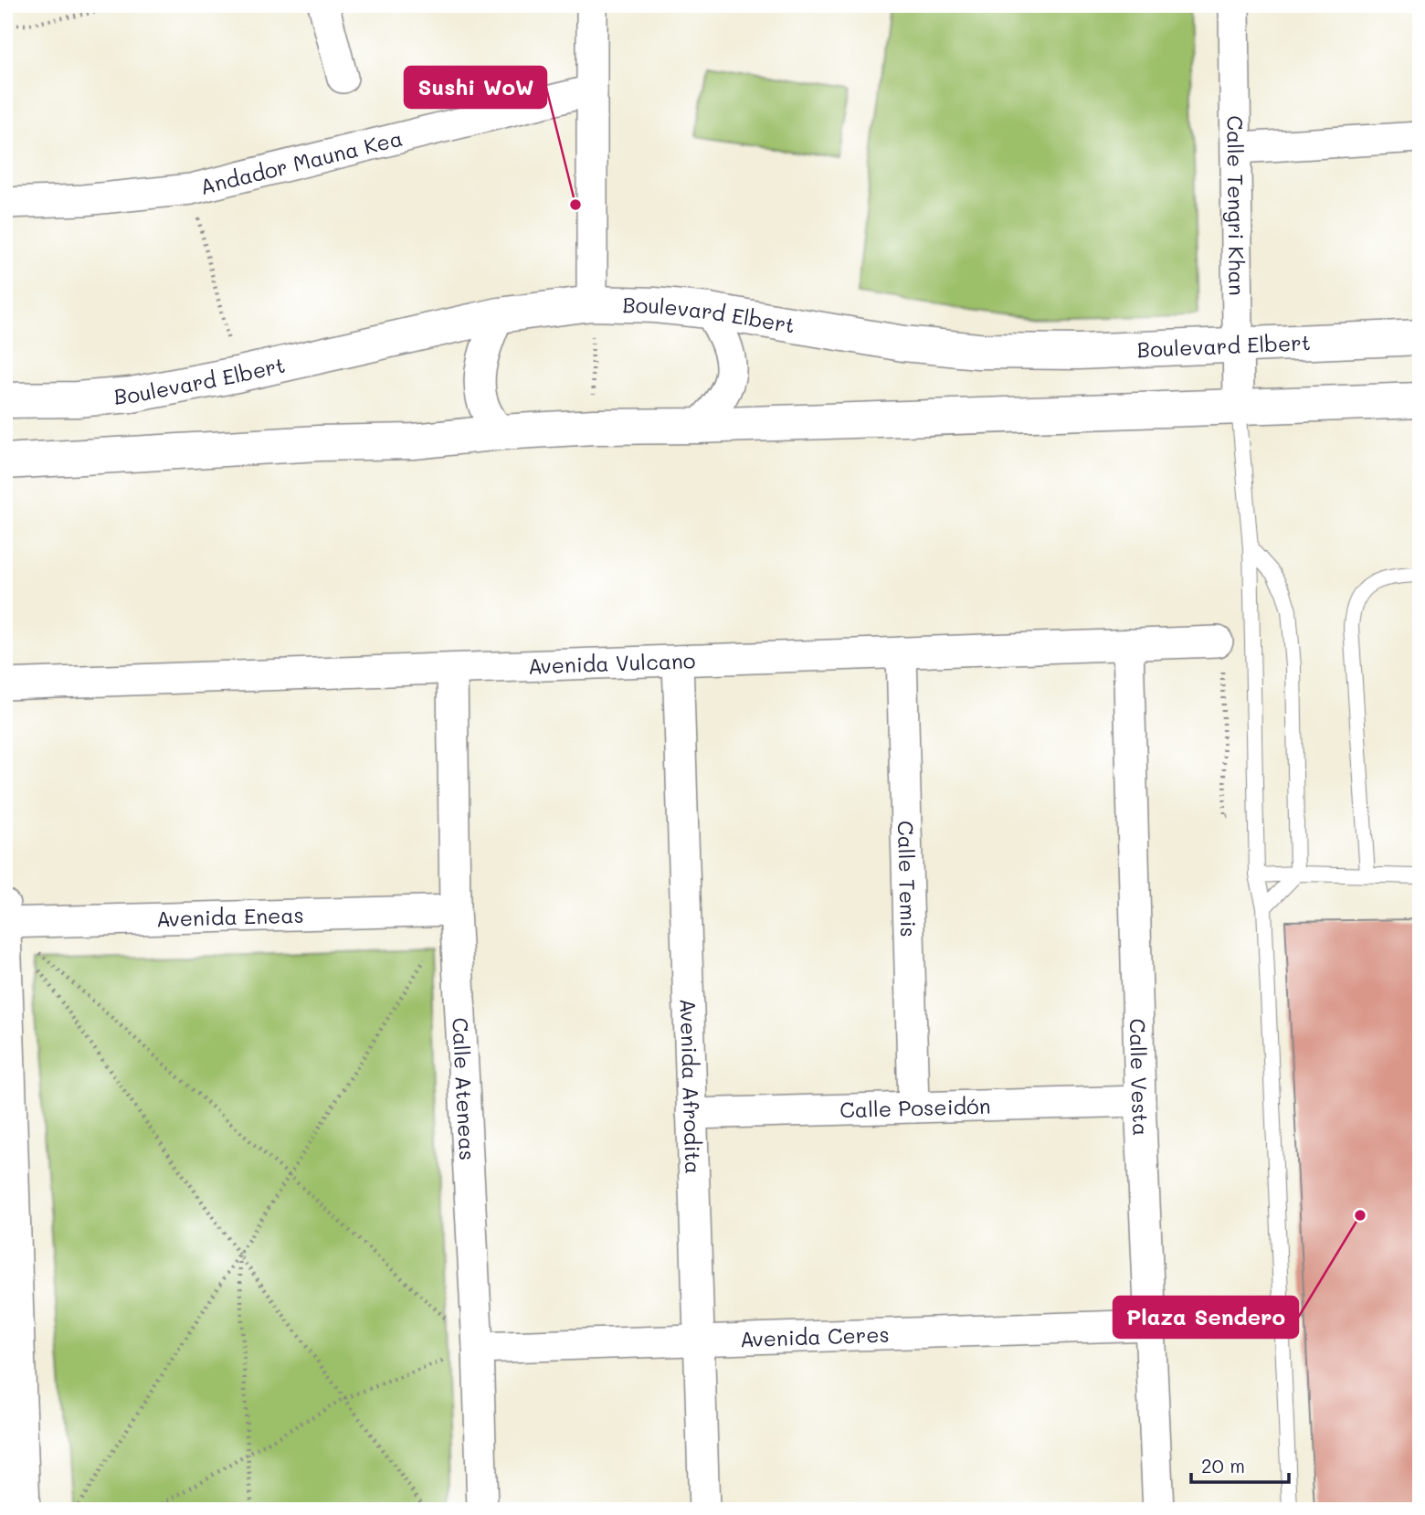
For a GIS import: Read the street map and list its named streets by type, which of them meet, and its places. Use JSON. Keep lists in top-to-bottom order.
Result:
{
  "streets": {
    "street": [
      "Andador Mauna Kea",
      "Calle Tengri Khan",
      "Boulevard Elbert",
      "Avenida Vulcano",
      "Calle Temis",
      "Avenida Eneas",
      "Calle Vesta",
      "Avenida Afrodita",
      "Calle Ateneas",
      "Calle Poseidón",
      "Avenida Ceres"
    ]
  },
  "crossings": [
    ["Calle Tengri Khan", "Boulevard Elbert"],
    ["Avenida Vulcano", "Calle Temis"],
    ["Avenida Vulcano", "Calle Vesta"],
    ["Avenida Vulcano", "Avenida Afrodita"],
    ["Avenida Vulcano", "Calle Ateneas"],
    ["Calle Temis", "Calle Poseidón"],
    ["Avenida Eneas", "Calle Ateneas"],
    ["Calle Vesta", "Calle Poseidón"],
    ["Calle Vesta", "Avenida Ceres"],
    ["Avenida Afrodita", "Calle Poseidón"],
    ["Avenida Afrodita", "Avenida Ceres"],
    ["Calle Ateneas", "Avenida Ceres"]
  ],
  "places": ["Sushi WoW", "Plaza Sendero"],
  "scale_bar": "20 m"
}
